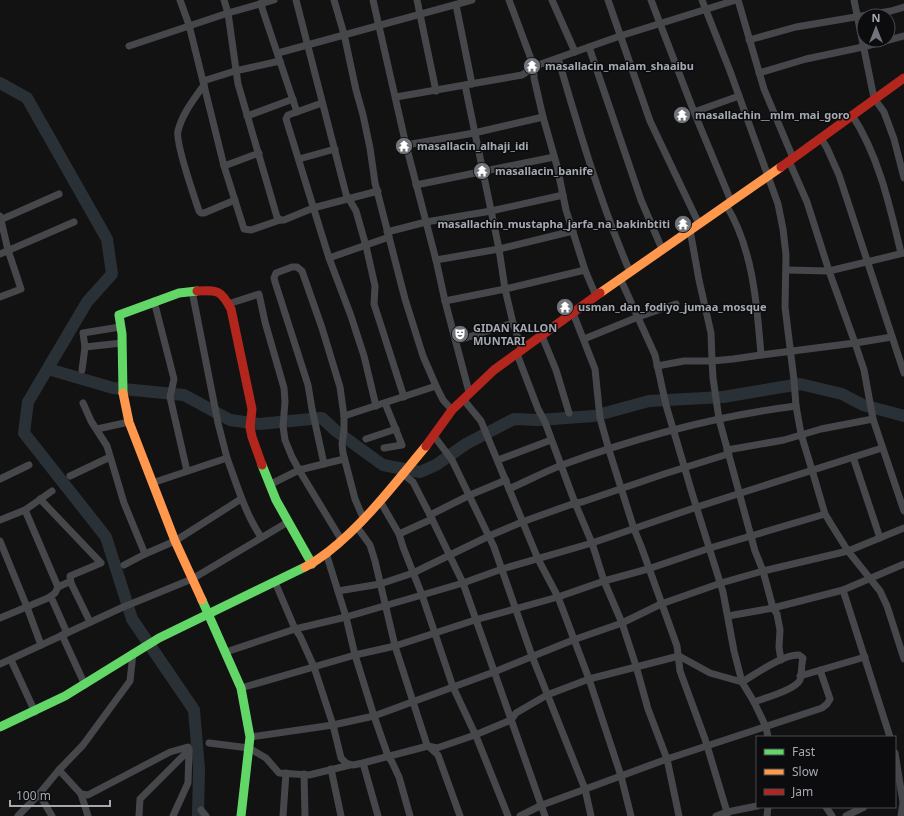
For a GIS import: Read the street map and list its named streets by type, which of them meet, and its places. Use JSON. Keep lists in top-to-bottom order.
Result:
{
  "places": {
    "temple": [
      "masallacin_malam_shaaibu",
      "masallachin__mlm_mai_goro",
      "masallacin_alhaji_idi",
      "masallacin_banife",
      "masallachin_mustapha_jarfa_na_bakinbtiti",
      "usman_dan_fodiyo_jumaa_mosque"
    ],
    "theatre": ["GIDAN KALLON MUNTARI"]
  },
  "legend": ["Fast", "Slow", "Jam"],
  "scale_bar": "100 m",
  "north": "top"
}
